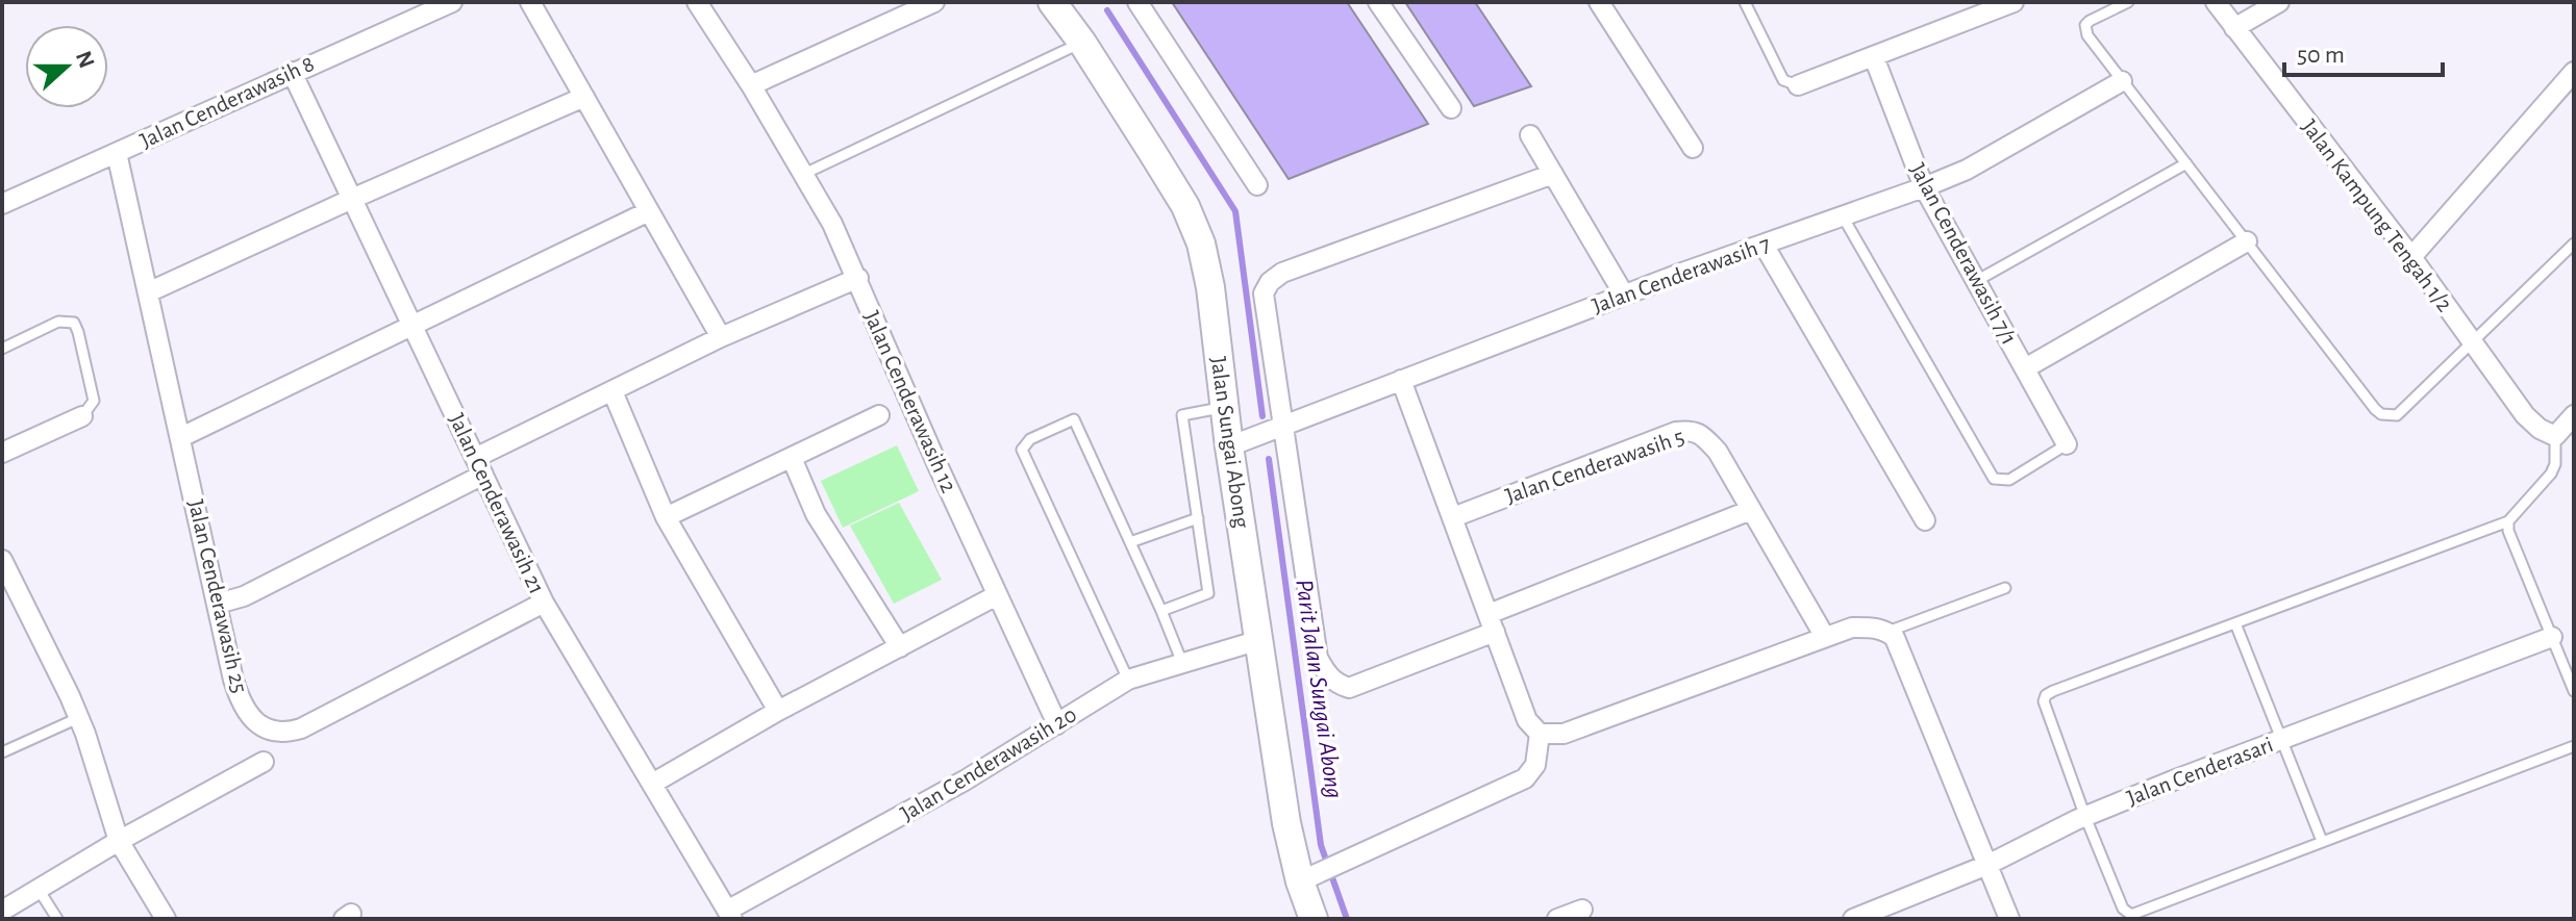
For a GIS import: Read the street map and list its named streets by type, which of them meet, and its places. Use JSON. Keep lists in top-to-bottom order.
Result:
{
  "streets": {
    "street": [
      "Jalan Cenderawasih 8",
      "Jalan Kampung Tengah 1/2",
      "Jalan Cenderawasih 7/1",
      "Jalan Cenderawasih 7",
      "Jalan Cenderawasih 12",
      "Jalan Sungai Abong",
      "Jalan Cenderawasih 5",
      "Jalan Cenderawasih 21",
      "Jalan Cenderawasih 25",
      "Jalan Cenderawasih 20",
      "Jalan Cenderasari"
    ]
  },
  "crossings": [
    ["Jalan Cenderawasih 8", "Jalan Cenderawasih 21"],
    ["Jalan Cenderawasih 8", "Jalan Cenderawasih 25"],
    ["Jalan Cenderawasih 7/1", "Jalan Cenderawasih 7"],
    ["Jalan Cenderawasih 7", "Jalan Sungai Abong"],
    ["Jalan Cenderawasih 12", "Jalan Cenderawasih 20"],
    ["Jalan Sungai Abong", "Jalan Cenderawasih 20"],
    ["Jalan Cenderawasih 21", "Jalan Cenderawasih 25"],
    ["Jalan Cenderawasih 21", "Jalan Cenderawasih 20"]
  ],
  "water": ["Parit Jalan Sungai Abong"],
  "scale_bar": "50 m",
  "north": "right"
}
